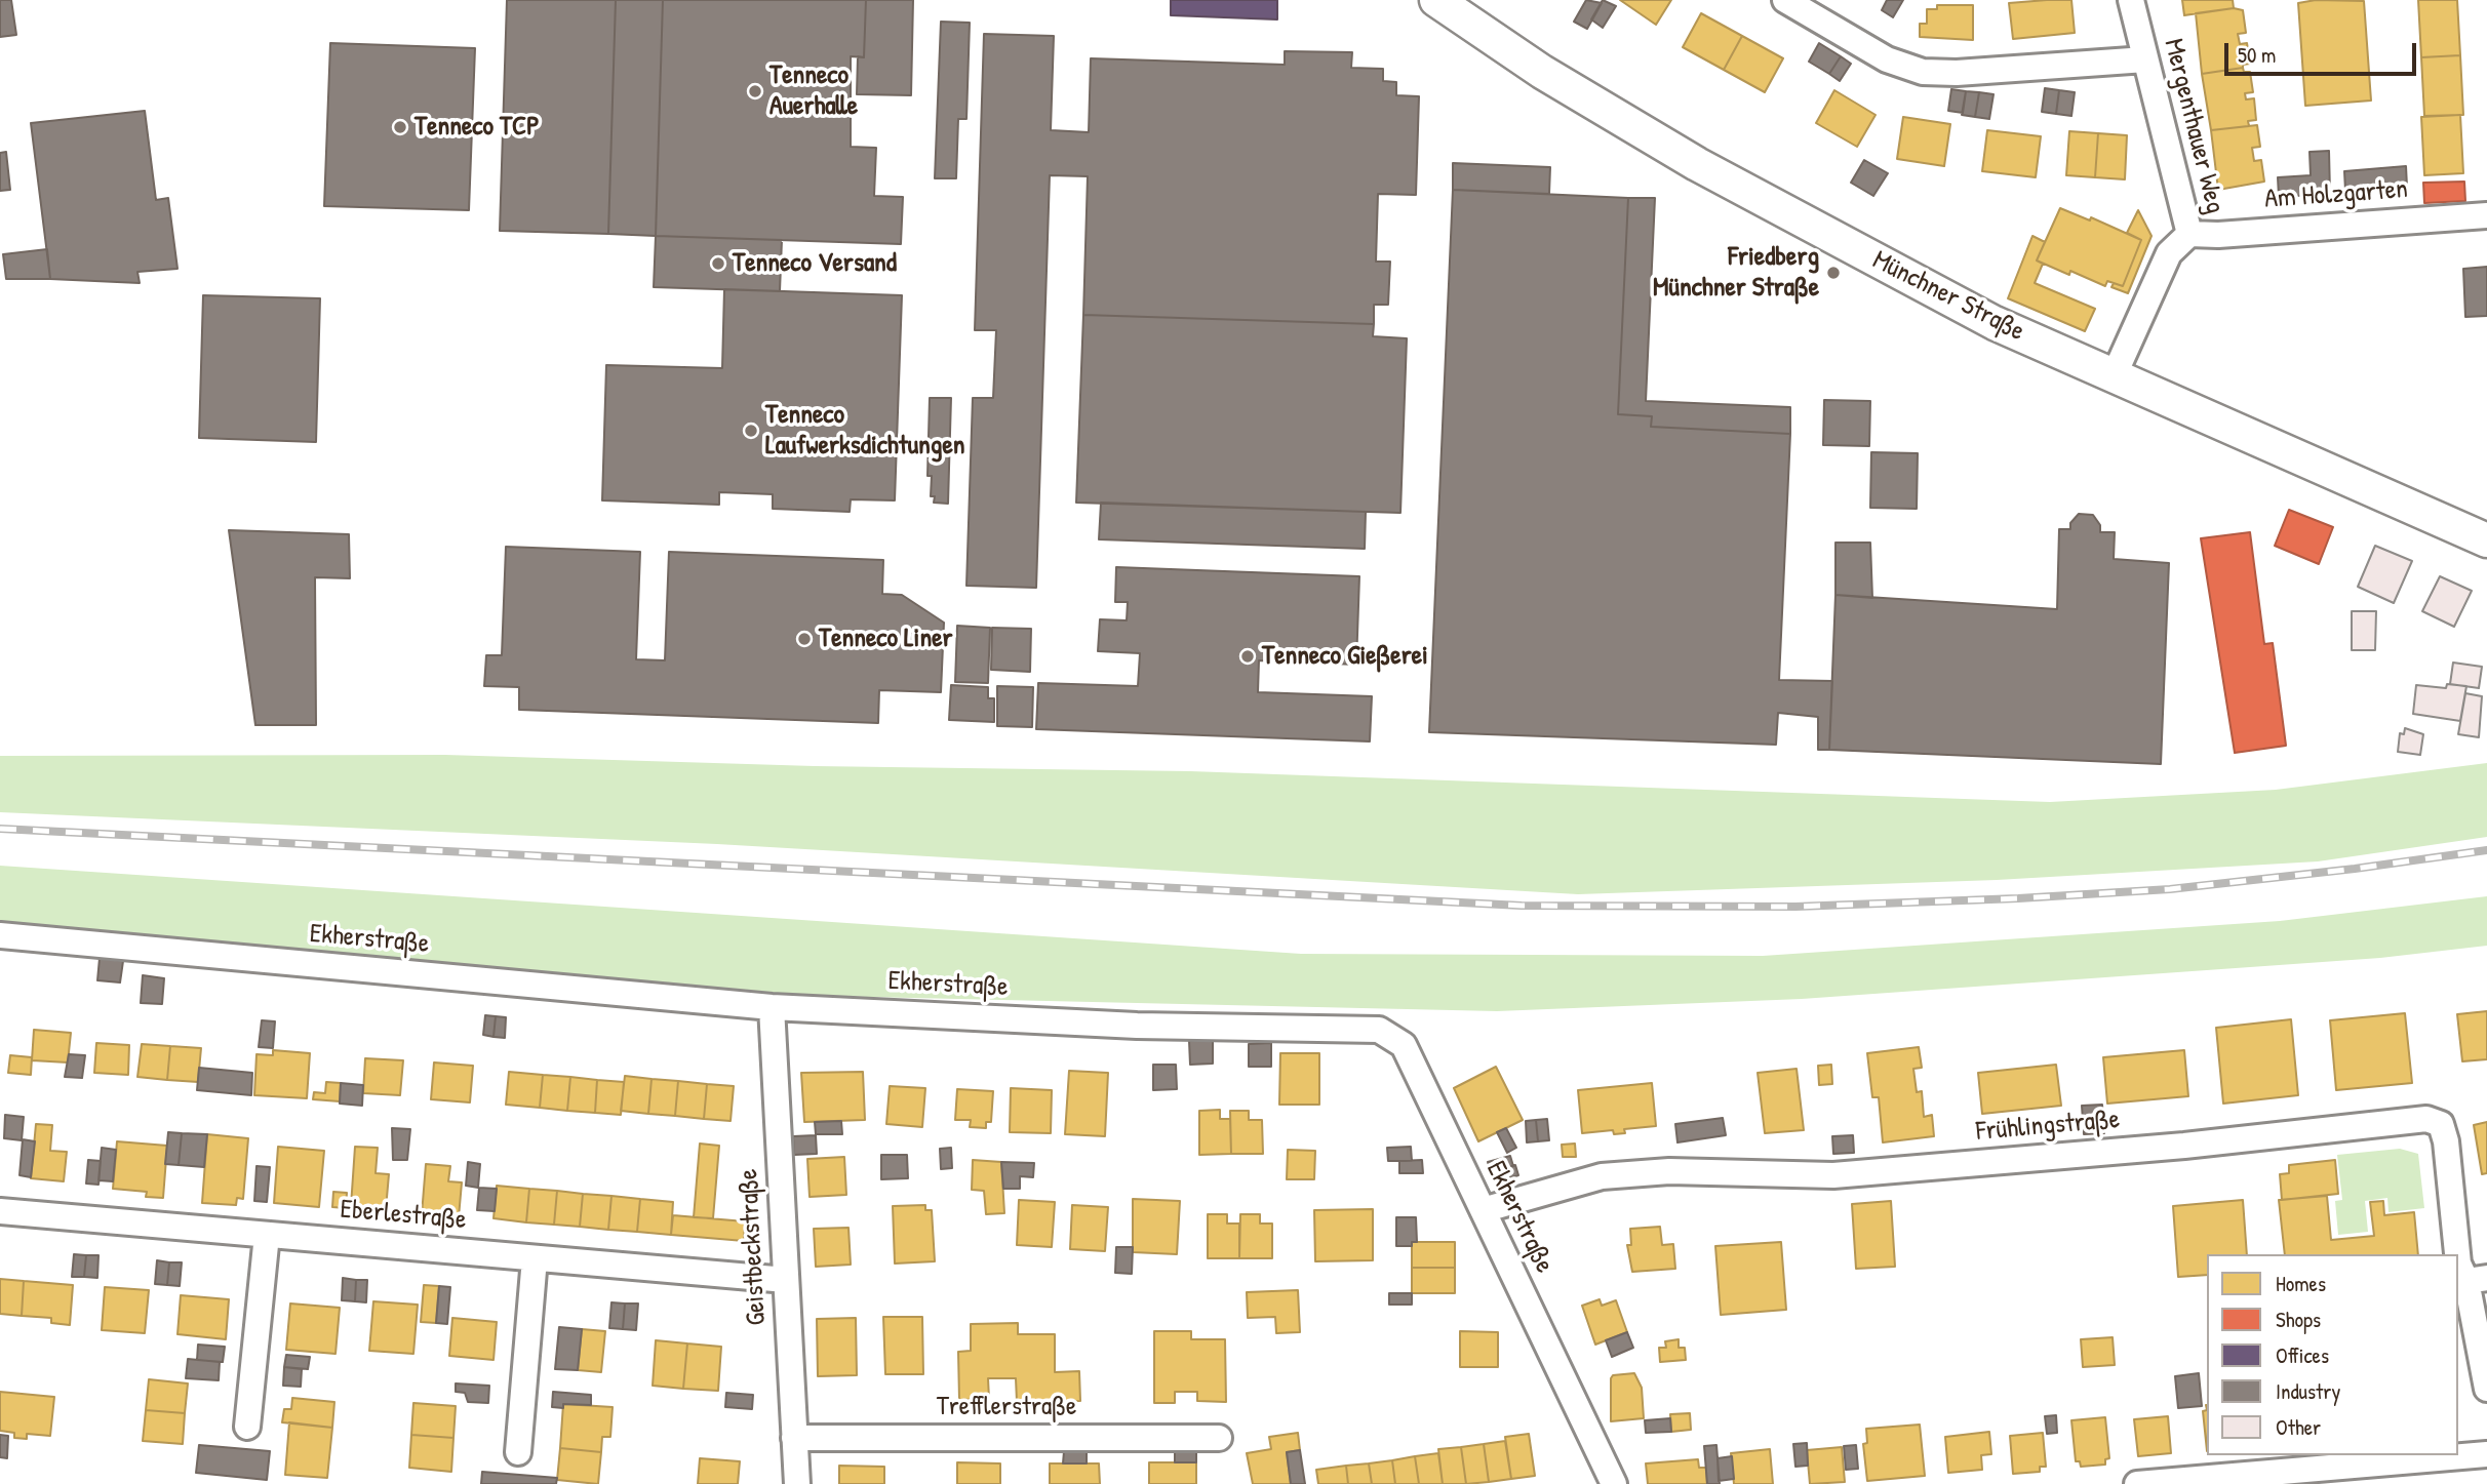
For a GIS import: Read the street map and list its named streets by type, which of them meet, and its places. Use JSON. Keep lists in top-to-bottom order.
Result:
{
  "streets": {
    "main road": ["Münchner Straße"],
    "street": [
      "Mergenthauer Weg",
      "Am Holzgarten",
      "Ekherstraße",
      "Frühlingstraße",
      "Eberlestraße",
      "Geistbeckstraße",
      "Trefflerstraße"
    ]
  },
  "crossings": [
    ["Mergenthauer Weg", "Am Holzgarten"],
    ["Mergenthauer Weg", "Münchner Straße"],
    ["Ekherstraße", "Frühlingstraße"],
    ["Ekherstraße", "Geistbeckstraße"],
    ["Eberlestraße", "Geistbeckstraße"],
    ["Geistbeckstraße", "Trefflerstraße"]
  ],
  "places": [
    "Tenneco Auerhalle",
    "Tenneco TCP",
    "Tenneco Versand",
    "Friedberg Münchner Straße",
    "Tenneco Laufwerksdichtungen",
    "Tenneco Liner",
    "Tenneco Gießerei"
  ],
  "legend": [
    "Homes",
    "Shops",
    "Offices",
    "Industry",
    "Other"
  ],
  "scale_bar": "50 m"
}
